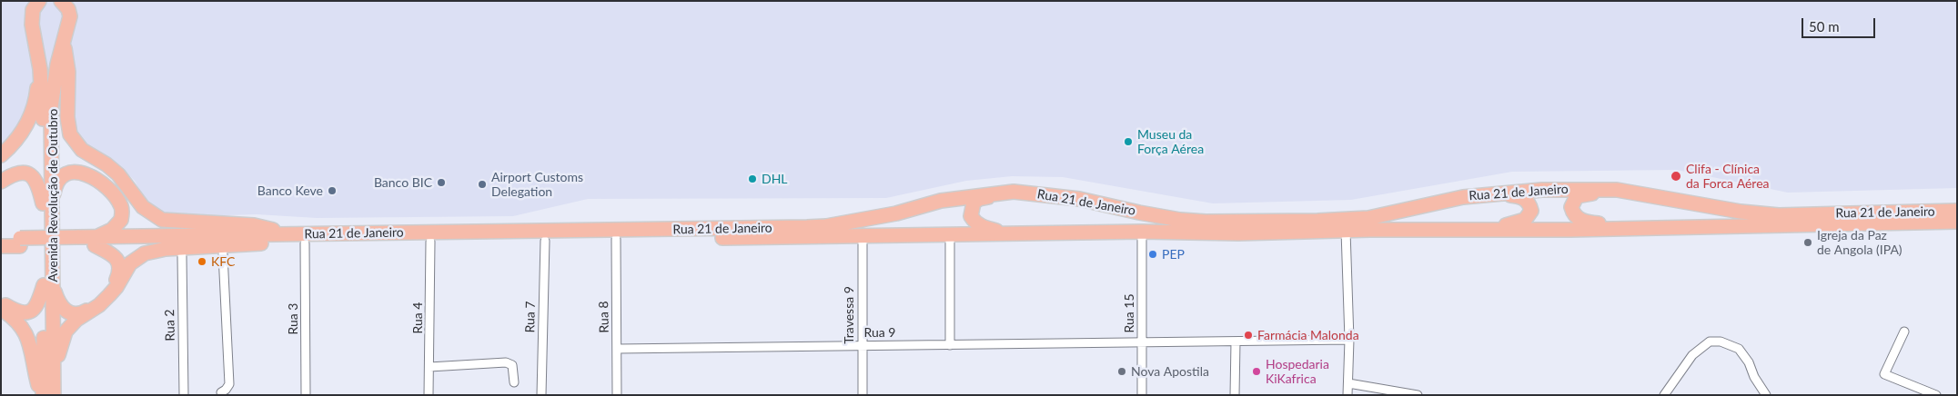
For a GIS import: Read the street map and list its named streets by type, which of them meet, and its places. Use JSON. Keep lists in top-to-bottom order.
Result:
{
  "streets": {
    "main road": ["Rua 21 de Janeiro", "Avenida Revolução de Outubro"],
    "street": [
      "Rua 15",
      "Travessa 9",
      "Rua 7",
      "Rua 8",
      "Rua 4",
      "Rua 3",
      "Rua 2",
      "Rua 9"
    ]
  },
  "crossings": [
    ["Rua 21 de Janeiro", "Rua 15"],
    ["Rua 21 de Janeiro", "Travessa 9"],
    ["Rua 21 de Janeiro", "Rua 7"],
    ["Rua 21 de Janeiro", "Rua 8"],
    ["Rua 21 de Janeiro", "Rua 4"],
    ["Rua 21 de Janeiro", "Rua 3"],
    ["Rua 15", "Rua 9"],
    ["Travessa 9", "Rua 9"],
    ["Rua 8", "Rua 9"]
  ],
  "places": [
    "Museu da Força Aérea",
    "Clifa - Clínica da Forca Aérea",
    "DHL",
    "Banco BIC",
    "Airport Customs Delegation",
    "Banco Keve",
    "Igreja da Paz de Angola (IPA)",
    "PEP",
    "KFC",
    "Farmácia Malonda",
    "Nova Apostila",
    "Hospedaria KiKafrica"
  ],
  "scale_bar": "50 m"
}
